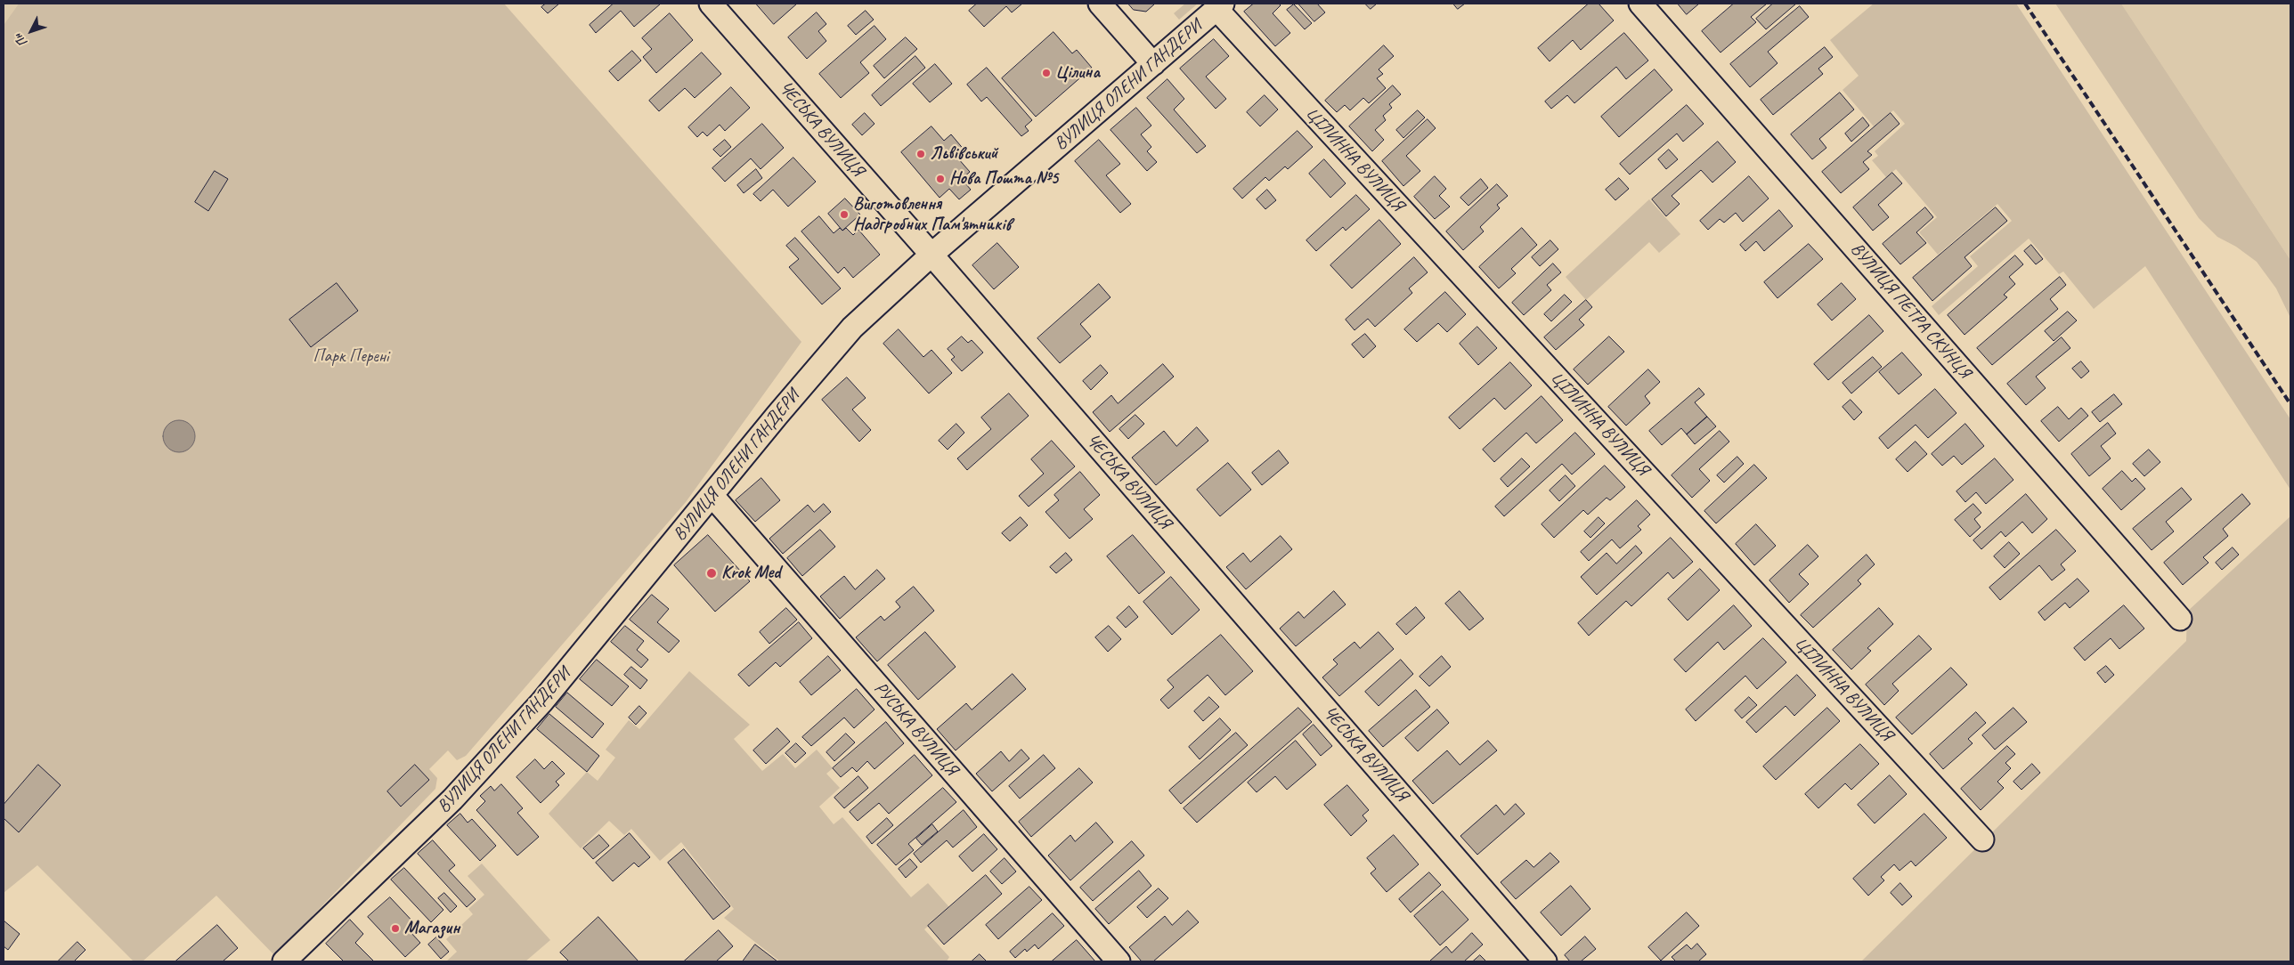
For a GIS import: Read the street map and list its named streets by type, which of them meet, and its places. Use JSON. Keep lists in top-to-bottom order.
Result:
{
  "streets": {
    "street": [
      "ВУЛИЦЯ ОЛЕНИ ГАНДЕРИ",
      "ЧЕСЬКА ВУЛИЦЯ",
      "ЦІЛИННА ВУЛИЦЯ",
      "ВУЛИЦЯ ПЕТРА СКУНЦЯ",
      "РУСЬКА ВУЛИЦЯ"
    ]
  },
  "crossings": [
    ["ВУЛИЦЯ ОЛЕНИ ГАНДЕРИ", "ЧЕСЬКА ВУЛИЦЯ"],
    ["ВУЛИЦЯ ОЛЕНИ ГАНДЕРИ", "ЦІЛИННА ВУЛИЦЯ"],
    ["ВУЛИЦЯ ОЛЕНИ ГАНДЕРИ", "РУСЬКА ВУЛИЦЯ"]
  ],
  "parks": ["Парк Перені"],
  "places": [
    "Цілина",
    "Львівський",
    "Нова Пошта №5",
    "Виготовлення Надгробних Пам'ятників",
    "Krok Med",
    "Магазин"
  ],
  "north": "bottom left"
}
